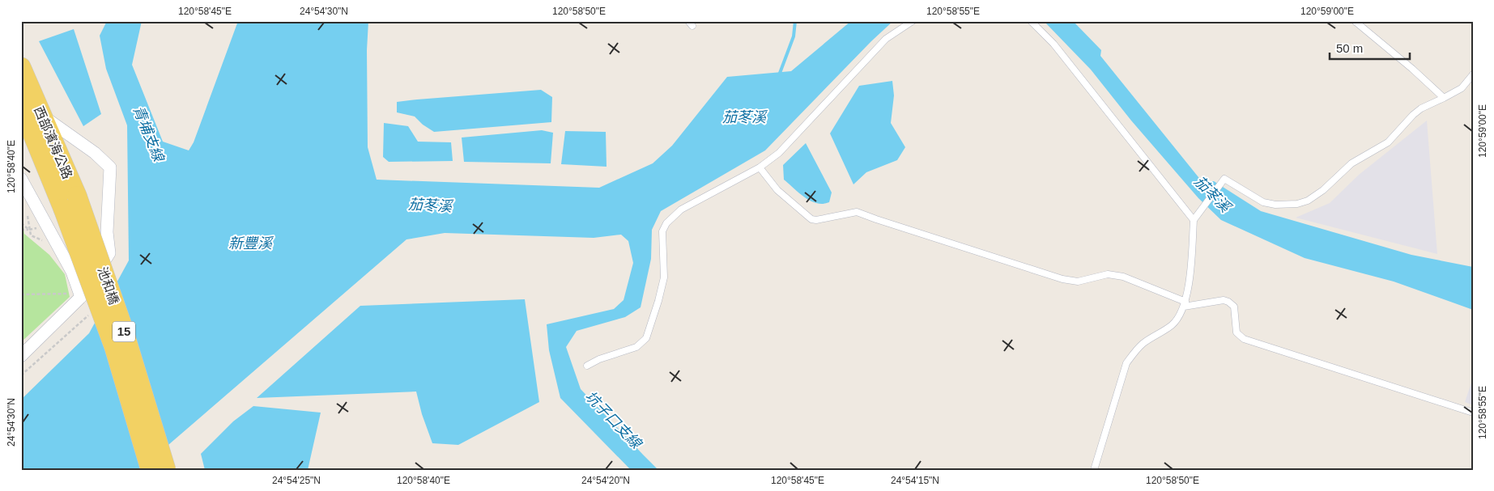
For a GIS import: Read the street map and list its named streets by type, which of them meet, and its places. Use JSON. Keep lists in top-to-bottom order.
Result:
{
  "streets": {
    "main road": ["西部濱海公路", "池和橋", "15"]
  },
  "crossings": [
    ["西部濱海公路", "池和橋"]
  ],
  "water": [
    "茄苳溪",
    "青埔支線",
    "新豐溪",
    "坑子口支線"
  ],
  "scale_bar": "50 m",
  "coordinates": [
    "120°58'45\"E",
    "24°54'30\"N",
    "120°58'50\"E",
    "120°58'55\"E",
    "120°59'00\"E",
    "120°58'40\"E",
    "24°54'25\"N",
    "24°54'20\"N",
    "24°54'15\"N"
  ]
}
